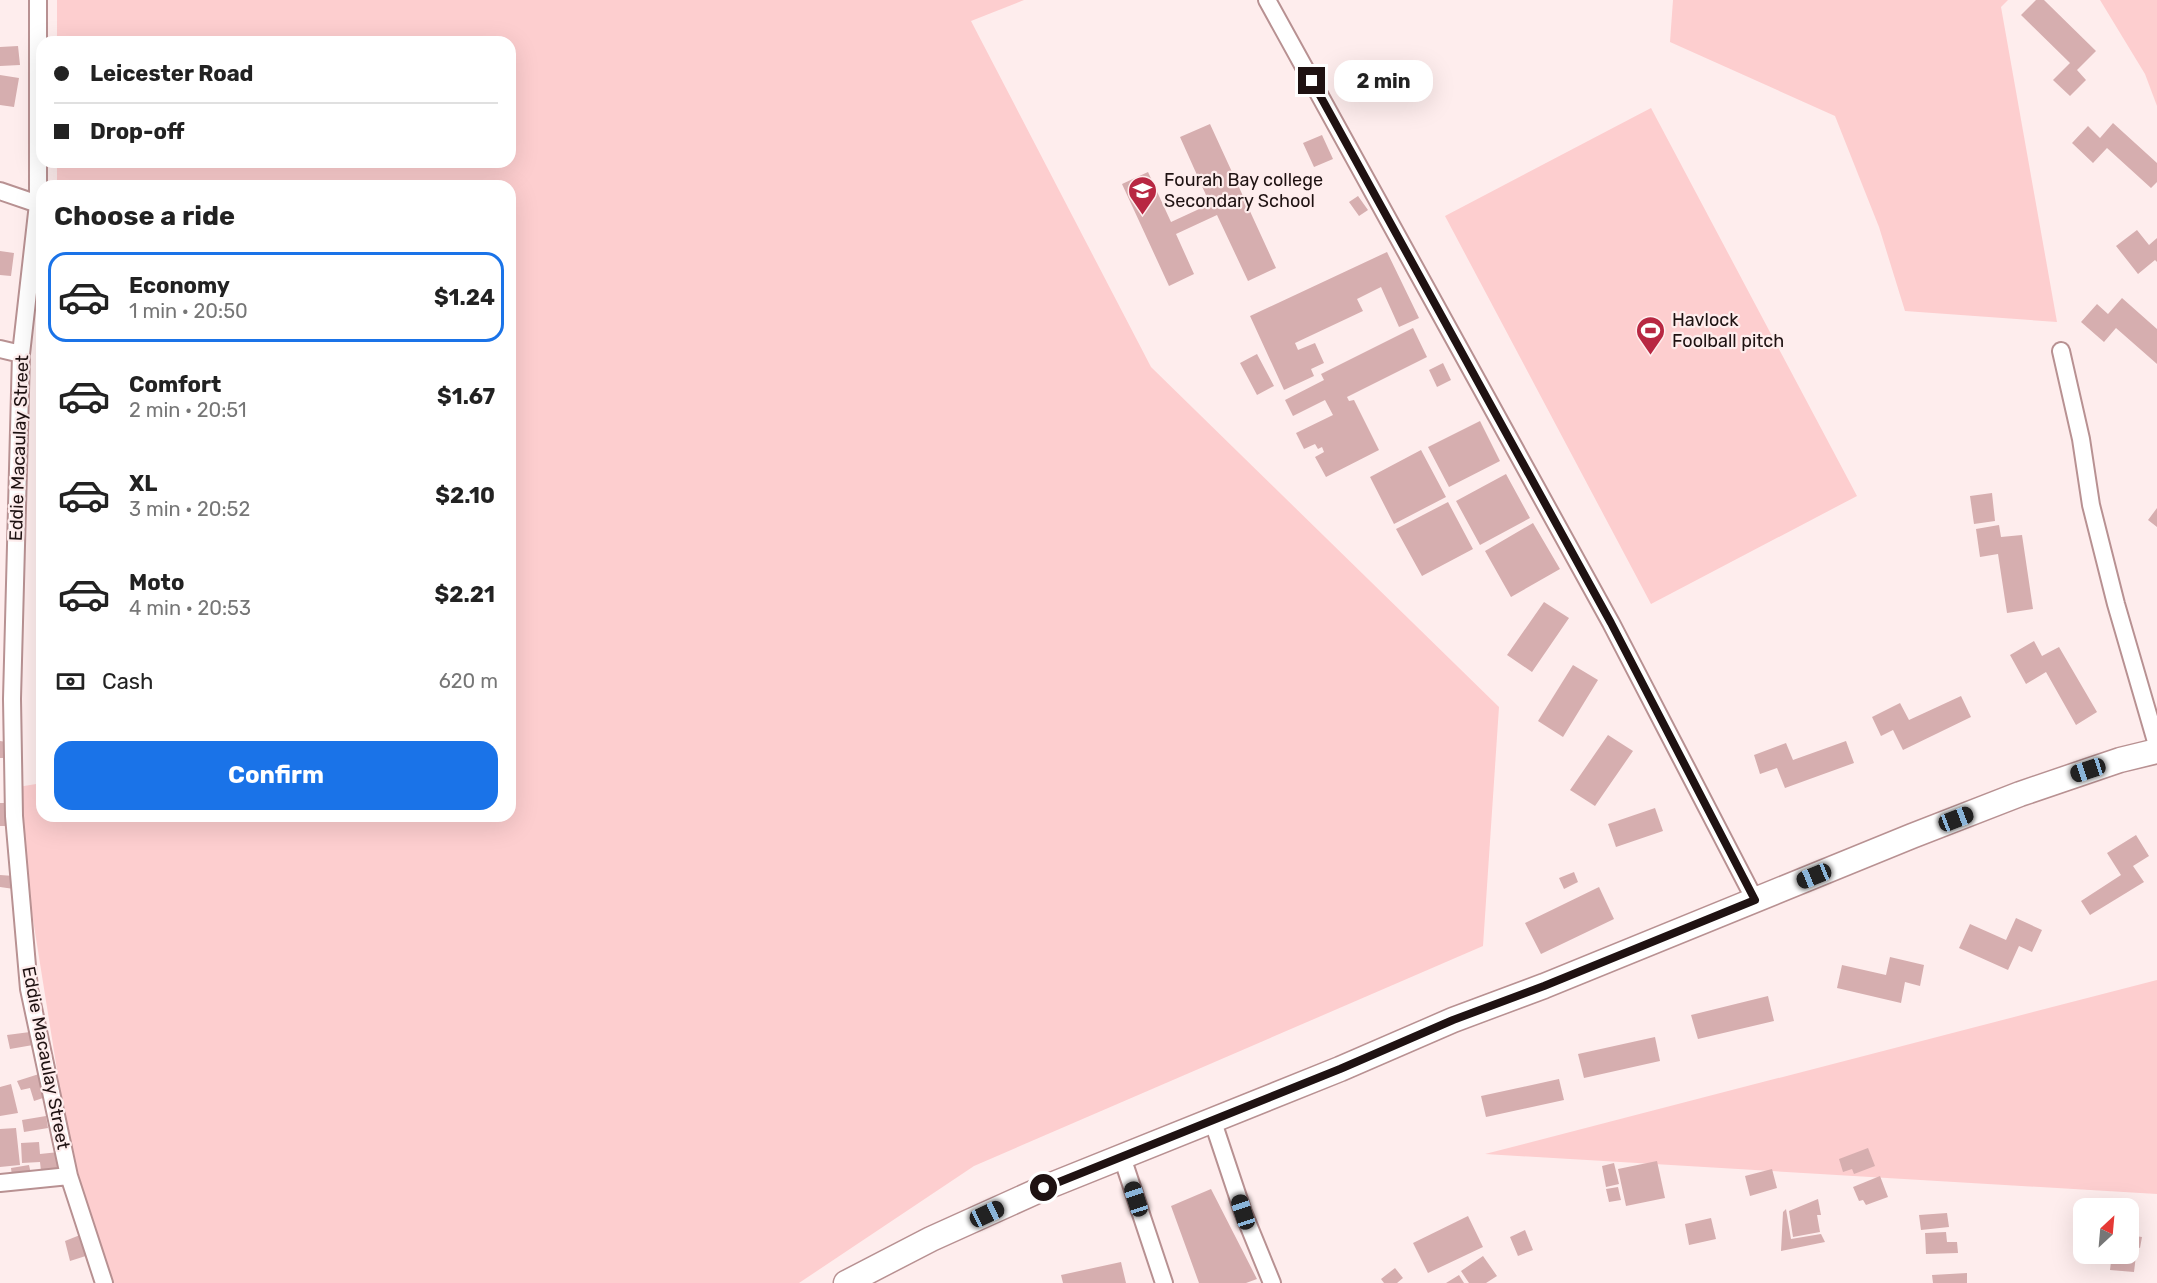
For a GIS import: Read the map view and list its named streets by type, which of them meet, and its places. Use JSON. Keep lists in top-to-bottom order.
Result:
{
  "streets": {
    "street": ["Eddie Macaulay Street"]
  },
  "places": {
    "school or university": ["Fourah Bay college Secondary School"],
    "sports": ["Havlock Foolball pitch"]
  },
  "north": "top right",
  "page": {
    "banner": ["Leicester Road", "Drop-off"],
    "bubble": "2 min",
    "heading": "Choose a ride",
    "list": [
      {
        "name": "Economy",
        "note": "1 min · 20:50",
        "value": "$1.24"
      },
      {
        "name": "Comfort",
        "note": "2 min · 20:51",
        "value": "$1.67"
      },
      {
        "name": "XL",
        "note": "3 min · 20:52",
        "value": "$2.10"
      },
      {
        "name": "Moto",
        "note": "4 min · 20:53",
        "value": "$2.21"
      }
    ],
    "pay": ["Cash", "620 m"],
    "buttons": "Confirm"
  }
}
